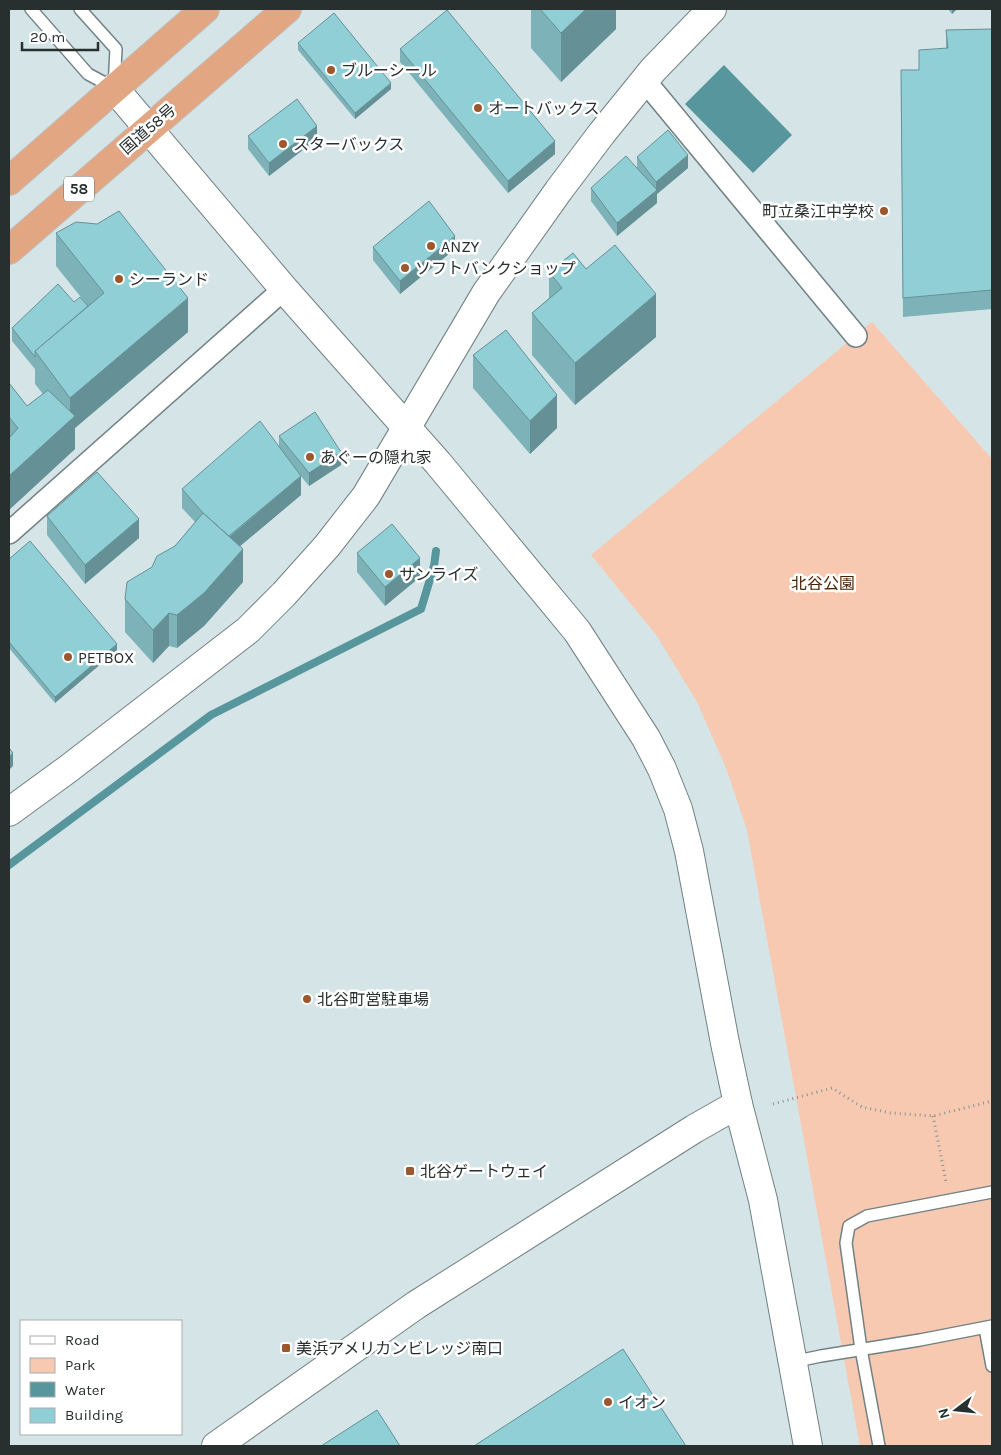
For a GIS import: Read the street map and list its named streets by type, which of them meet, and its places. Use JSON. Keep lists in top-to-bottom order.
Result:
{
  "streets": {
    "highway": ["国道58号", "58"]
  },
  "parks": ["北谷公園"],
  "places": {
    "other": [
      "ブルーシール",
      "オートバックス",
      "スターバックス",
      "町立桑江中学校",
      "ANZY",
      "ソフトバンクショップ",
      "シーランド",
      "あぐーの隠れ家",
      "サンライズ",
      "PETBOX",
      "北谷町営駐車場",
      "イオン"
    ],
    "transit": ["北谷ゲートウェイ", "美浜アメリカンビレッジ南口"]
  },
  "legend": [
    "Road",
    "Park",
    "Water",
    "Building"
  ],
  "scale_bar": "20 m",
  "north": "left"
}
